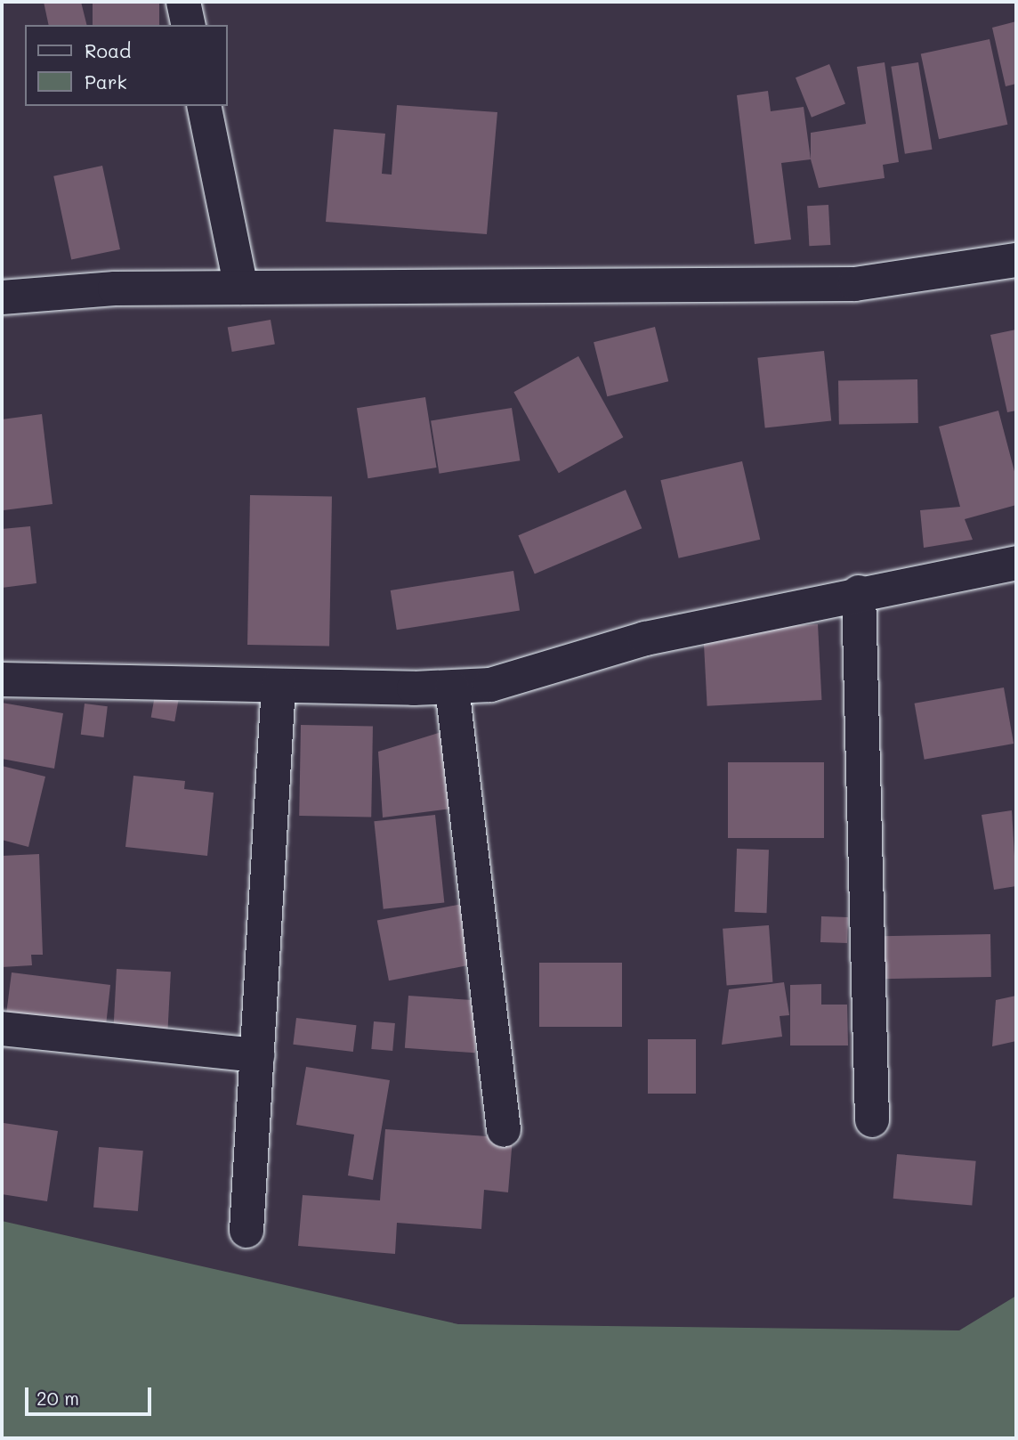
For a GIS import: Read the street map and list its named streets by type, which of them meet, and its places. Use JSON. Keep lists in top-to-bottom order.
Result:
{
  "legend": ["Road", "Park"],
  "scale_bar": "20 m"
}
